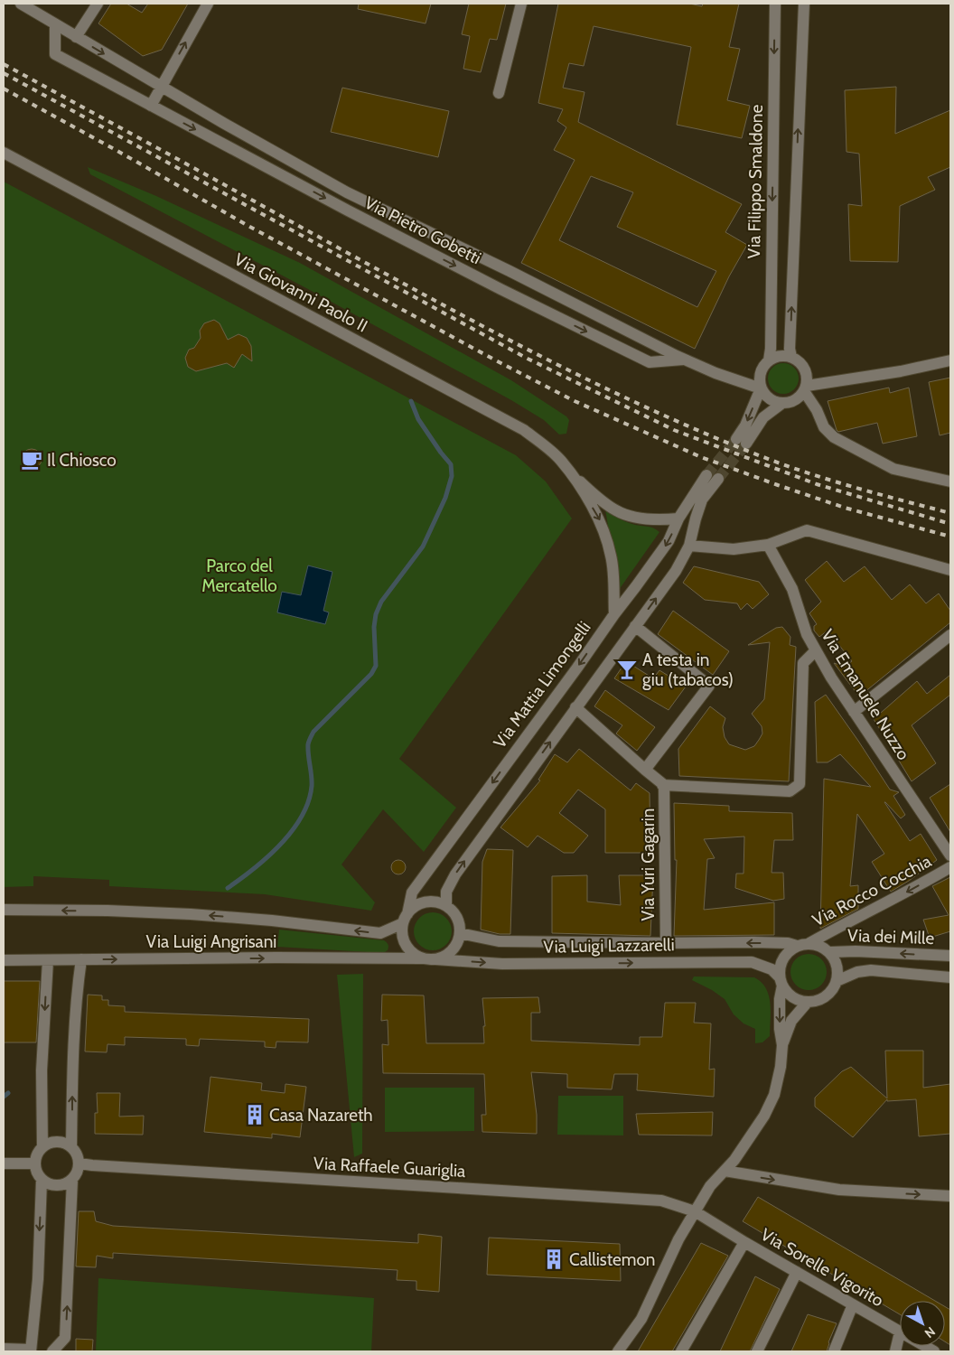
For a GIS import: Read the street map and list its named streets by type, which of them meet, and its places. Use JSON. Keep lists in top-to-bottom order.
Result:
{
  "streets": {
    "street": [
      "Via Filippo Smaldone",
      "Via Pietro Gobetti",
      "Via Giovanni Paolo II",
      "Via Mattia Limongelli",
      "Via Emanuele Nuzzo",
      "Via Yuri Gagarin",
      "Via Rocco Cocchia",
      "Via dei Mille",
      "Via Luigi Angrisani",
      "Via Luigi Lazzarelli",
      "Via Raffaele Guariglia",
      "Via Sorelle Vigorito"
    ]
  },
  "crossings": [
    ["Via Filippo Smaldone", "Via Pietro Gobetti"],
    ["Via Giovanni Paolo II", "Via Mattia Limongelli"],
    ["Via Mattia Limongelli", "Via Luigi Angrisani"],
    ["Via Mattia Limongelli", "Via Luigi Lazzarelli"],
    ["Via Yuri Gagarin", "Via Luigi Lazzarelli"],
    ["Via Rocco Cocchia", "Via dei Mille"],
    ["Via Rocco Cocchia", "Via Luigi Lazzarelli"],
    ["Via dei Mille", "Via Luigi Lazzarelli"],
    ["Via Luigi Angrisani", "Via Luigi Lazzarelli"],
    ["Via Raffaele Guariglia", "Via Sorelle Vigorito"]
  ],
  "one_way": ["Via Rocco Cocchia"],
  "parks": ["Parco del Mercatello"],
  "places": {
    "cafe": ["Il Chiosco"],
    "bar": ["A testa in giu (tabacos)"],
    "building": ["Casa Nazareth", "Callistemon"]
  },
  "north": "bottom right"
}
